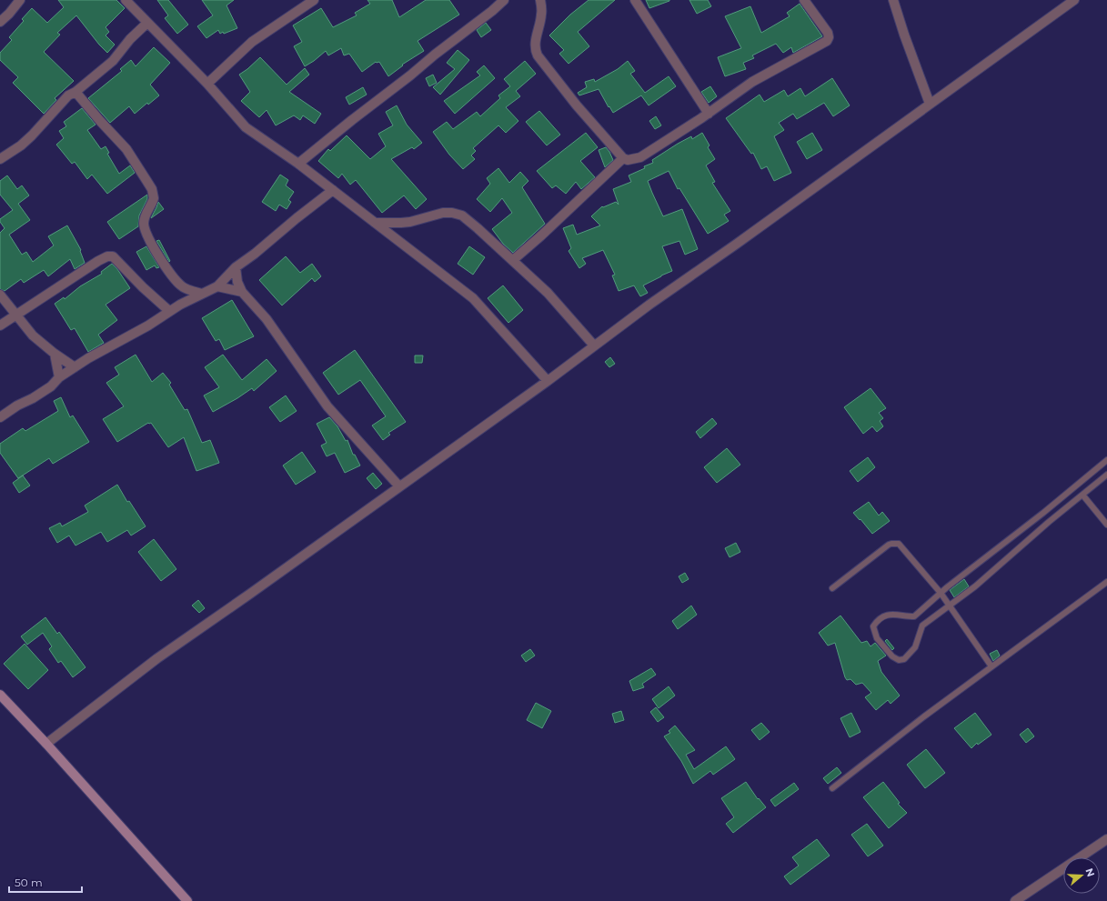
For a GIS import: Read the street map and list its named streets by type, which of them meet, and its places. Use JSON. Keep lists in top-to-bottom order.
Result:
{
  "scale_bar": "50 m",
  "north": "right"
}
